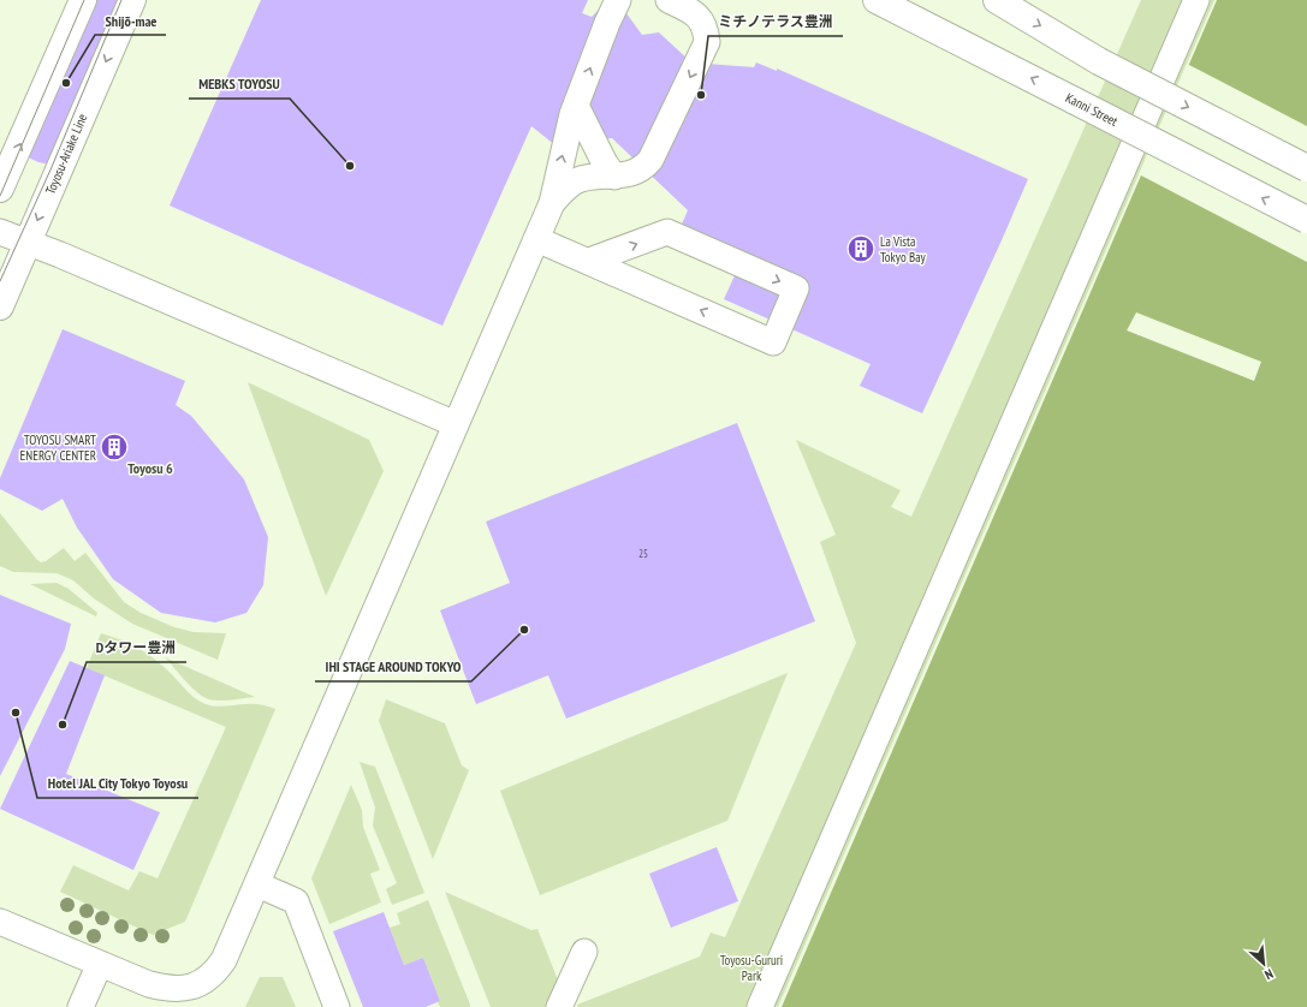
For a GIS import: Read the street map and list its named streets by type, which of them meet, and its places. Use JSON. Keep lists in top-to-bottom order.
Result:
{
  "streets": {
    "main road": ["Kanni Street", "Toyosu-Ariake Line"]
  },
  "districts": ["Toyosu 6"],
  "parks": ["Toyosu-Gururi Park"],
  "places": {
    "other": [
      "Shijō-mae",
      "ミチノテラス豊洲",
      "MEBKS TOYOSU",
      "IHI STAGE AROUND TOKYO",
      "Hotel JAL City Tokyo Toyosu",
      "Dタワー豊洲"
    ],
    "building": ["La Vista Tokyo Bay", "TOYOSU SMART ENERGY CENTER"]
  },
  "house_numbers": ["25"],
  "north": "bottom right"
}
